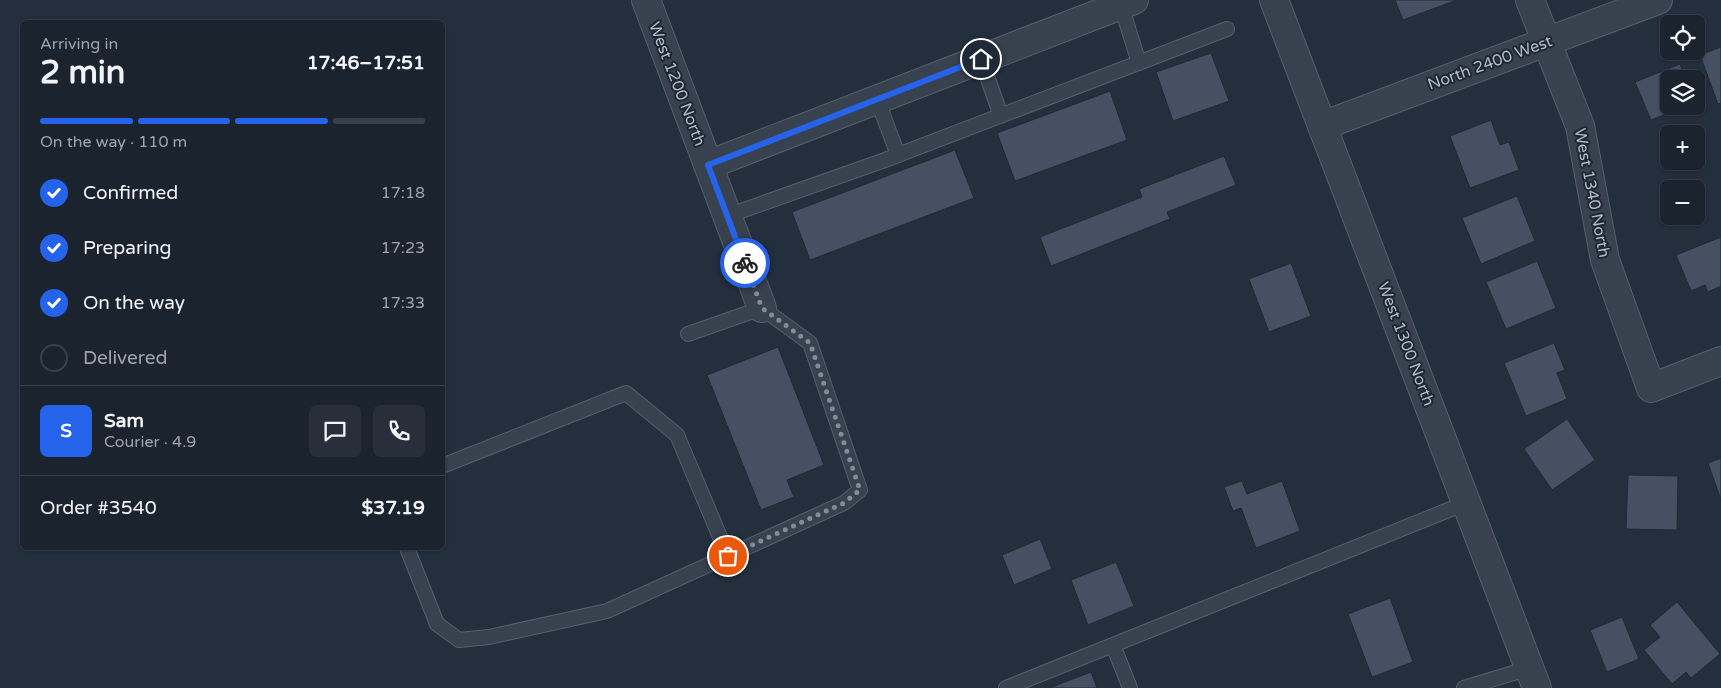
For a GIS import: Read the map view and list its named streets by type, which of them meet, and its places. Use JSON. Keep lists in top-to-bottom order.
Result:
{
  "streets": {
    "street": [
      "North 2400 West",
      "West 1200 North",
      "West 1340 North",
      "West 1300 North"
    ]
  },
  "crossings": [
    ["North 2400 West", "West 1340 North"],
    ["North 2400 West", "West 1300 North"]
  ],
  "page": {
    "map_buttons": ["+", "−"],
    "heading": ["2 min", "Arriving in", "17:46–17:51"],
    "panel": [
      "Sam",
      "Courier · 4.9",
      "Order #3540",
      "$37.19"
    ],
    "bar": "On the way · 110 m",
    "list": [
      ["Confirmed", "17:18"],
      ["Preparing", "17:23"],
      ["On the way", "17:33"],
      "Delivered"
    ],
    "round": "S"
  }
}
